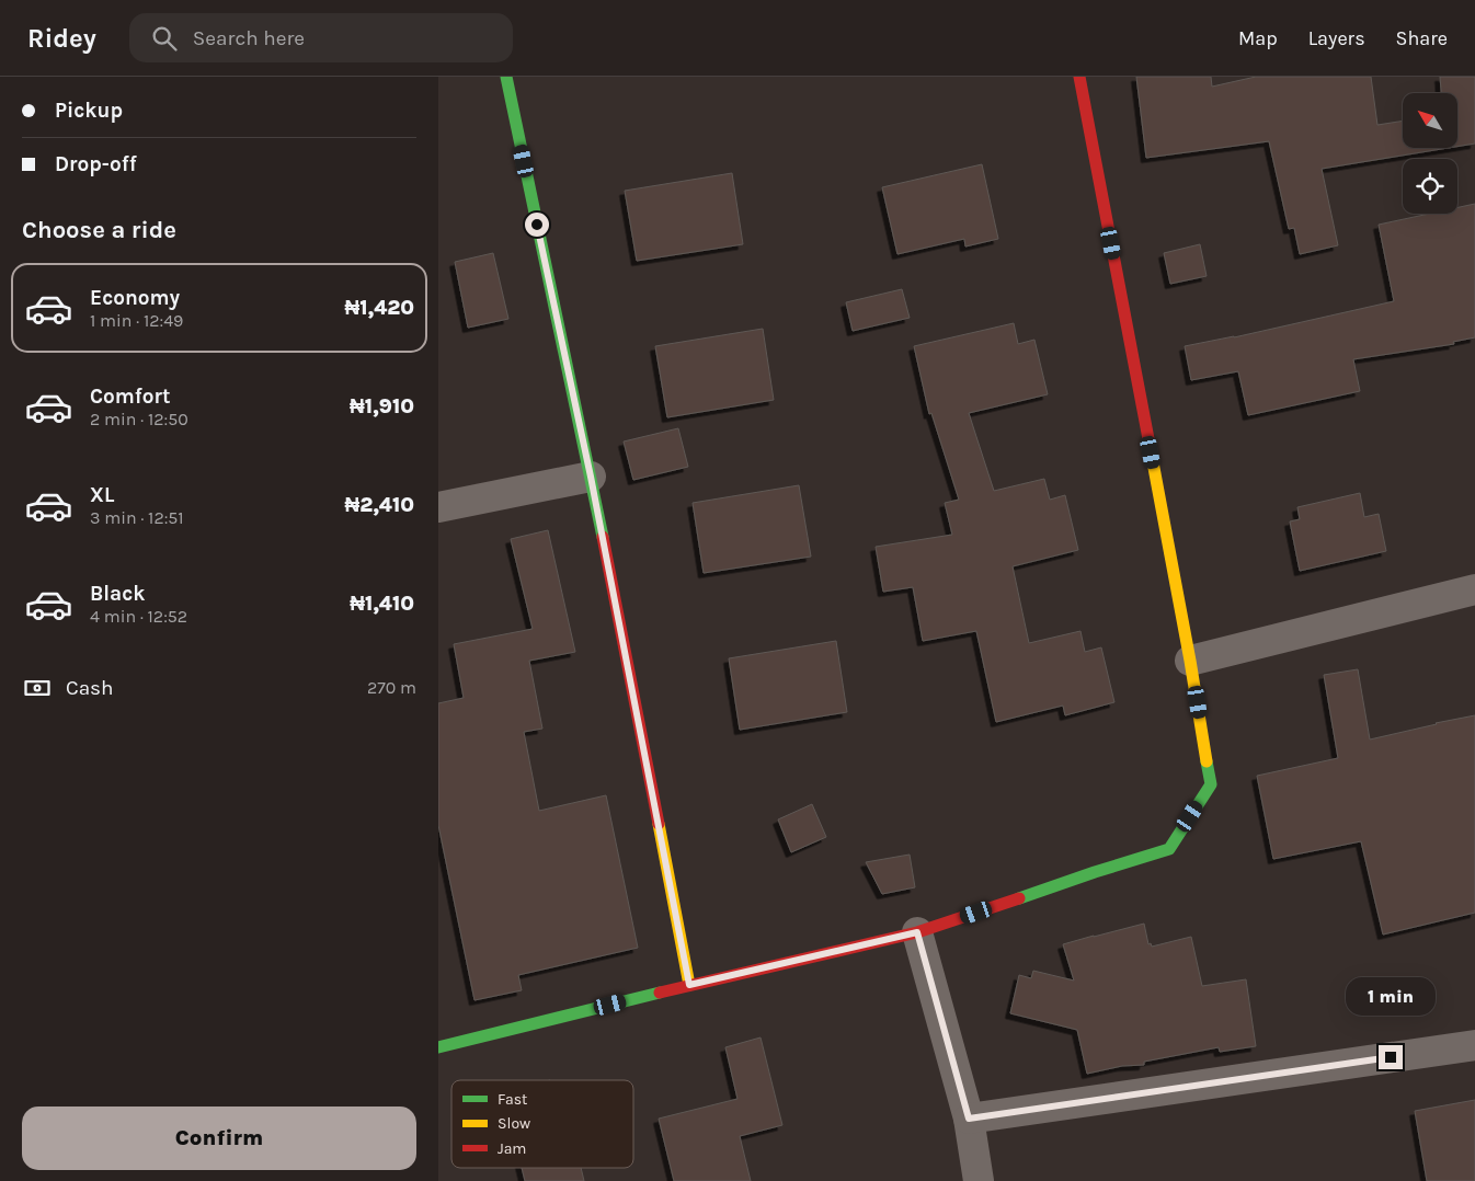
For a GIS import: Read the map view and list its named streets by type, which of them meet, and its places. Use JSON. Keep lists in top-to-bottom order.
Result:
{
  "legend": ["Fast", "Slow", "Jam"],
  "north": "top left",
  "page": {
    "header": "Ridey",
    "search": "Search here",
    "nav": ["Map", "Layers", "Share"],
    "banner": ["Pickup", "Drop-off"],
    "heading": "Choose a ride",
    "list": [
      {
        "name": "Economy",
        "note": "1 min · 12:49",
        "value": "₦1,420"
      },
      {
        "name": "Comfort",
        "note": "2 min · 12:50",
        "value": "₦1,910"
      },
      {
        "name": "XL",
        "note": "3 min · 12:51",
        "value": "₦2,410"
      },
      {
        "name": "Black",
        "note": "4 min · 12:52",
        "value": "₦1,410"
      }
    ],
    "pay": ["Cash", "270 m"],
    "bubble": "1 min",
    "buttons": "Confirm"
  }
}
